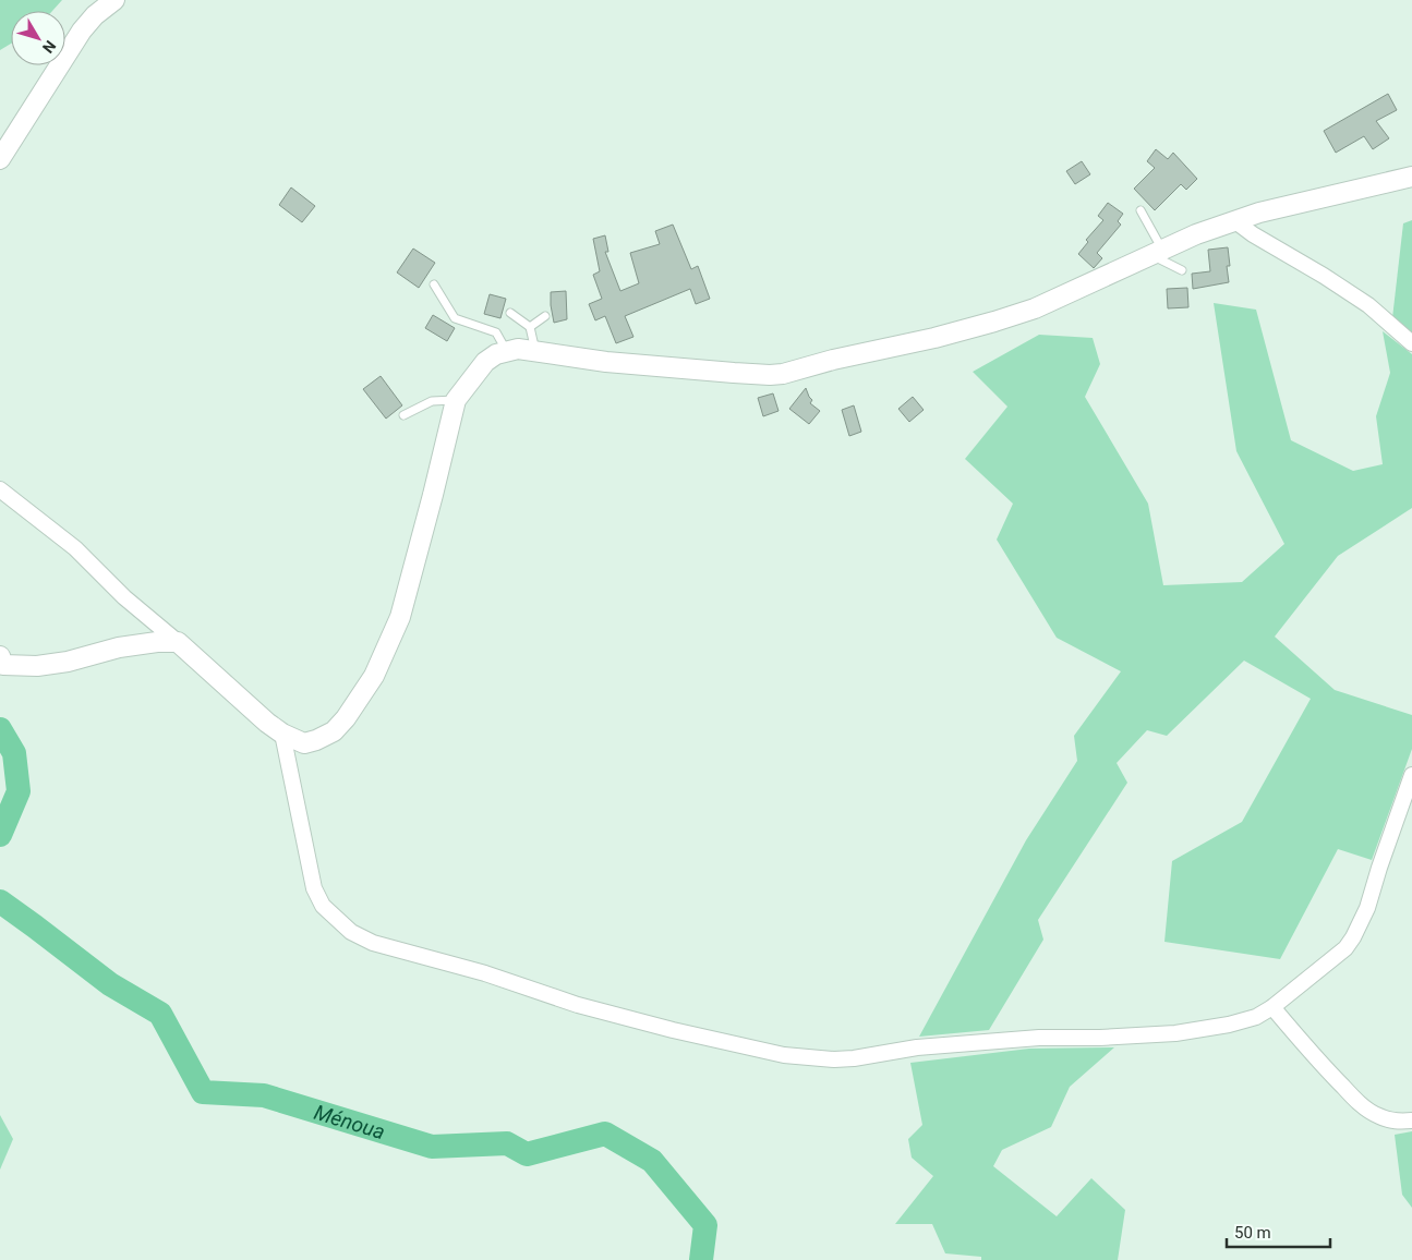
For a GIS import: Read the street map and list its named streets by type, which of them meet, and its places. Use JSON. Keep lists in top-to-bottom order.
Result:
{
  "water": ["Ménoua"],
  "scale_bar": "50 m",
  "north": "bottom right"
}
